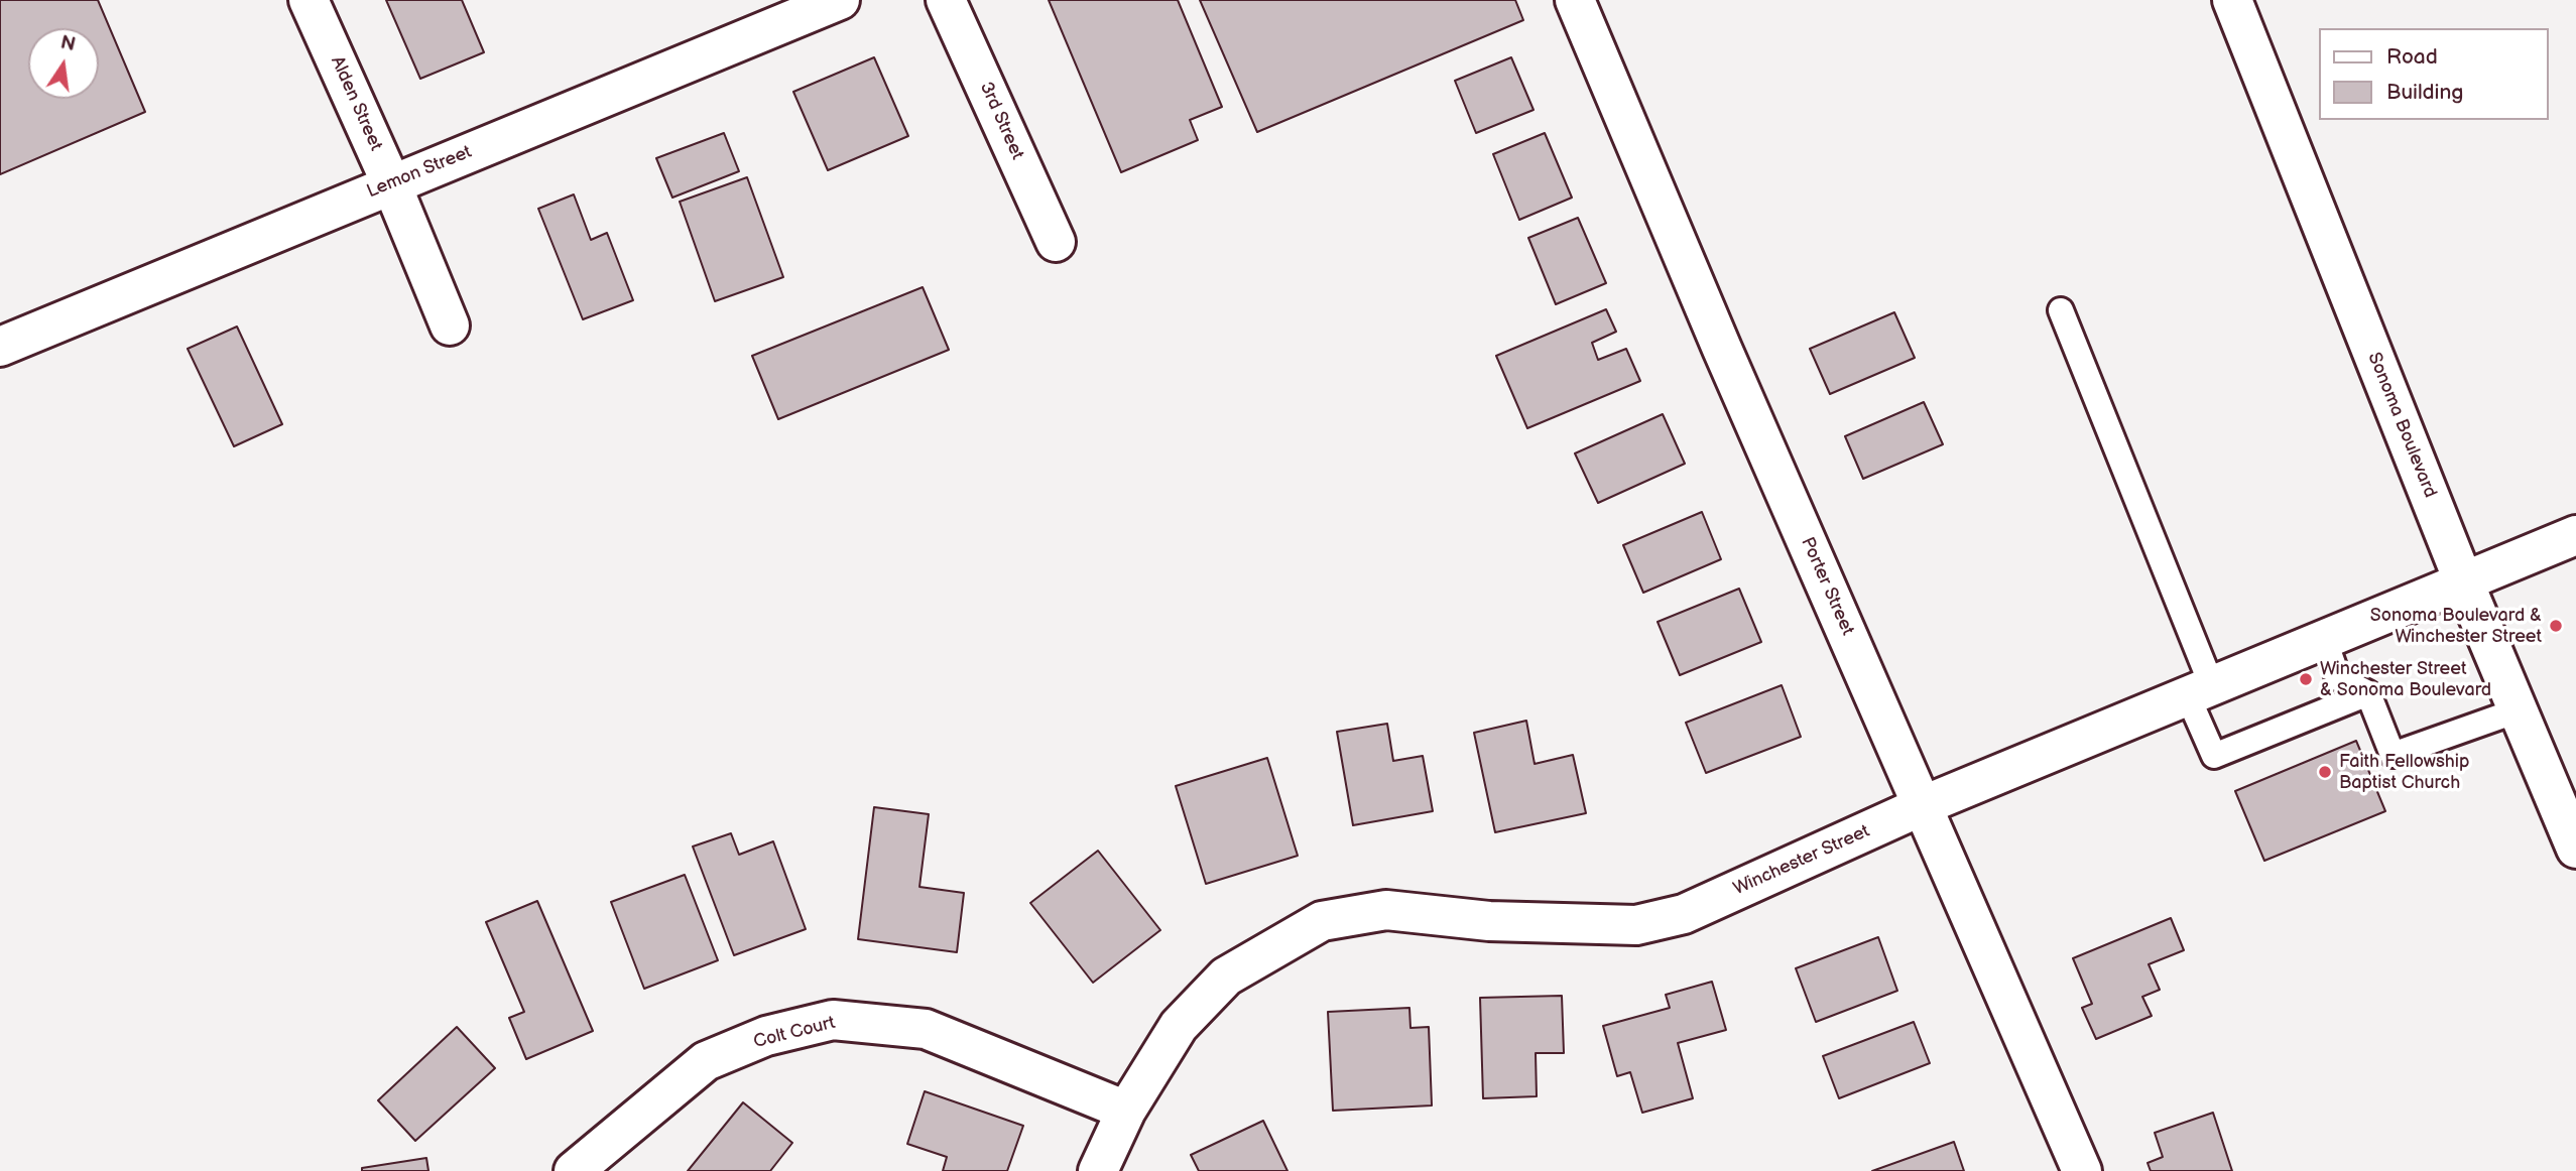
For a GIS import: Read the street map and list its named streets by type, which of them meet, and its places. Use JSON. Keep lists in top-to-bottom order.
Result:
{
  "streets": {
    "street": [
      "Alden Street",
      "3rd Street",
      "Lemon Street",
      "Sonoma Boulevard",
      "Porter Street",
      "Winchester Street",
      "Colt Court"
    ]
  },
  "crossings": [
    ["Alden Street", "Lemon Street"],
    ["Sonoma Boulevard", "Winchester Street"],
    ["Porter Street", "Winchester Street"],
    ["Winchester Street", "Colt Court"]
  ],
  "places": ["Sonoma Boulevard & Winchester Street", "Winchester Street & Sonoma Boulevard", "Faith Fellowship Baptist Church"],
  "legend": ["Road", "Building"],
  "north": "top"
}
